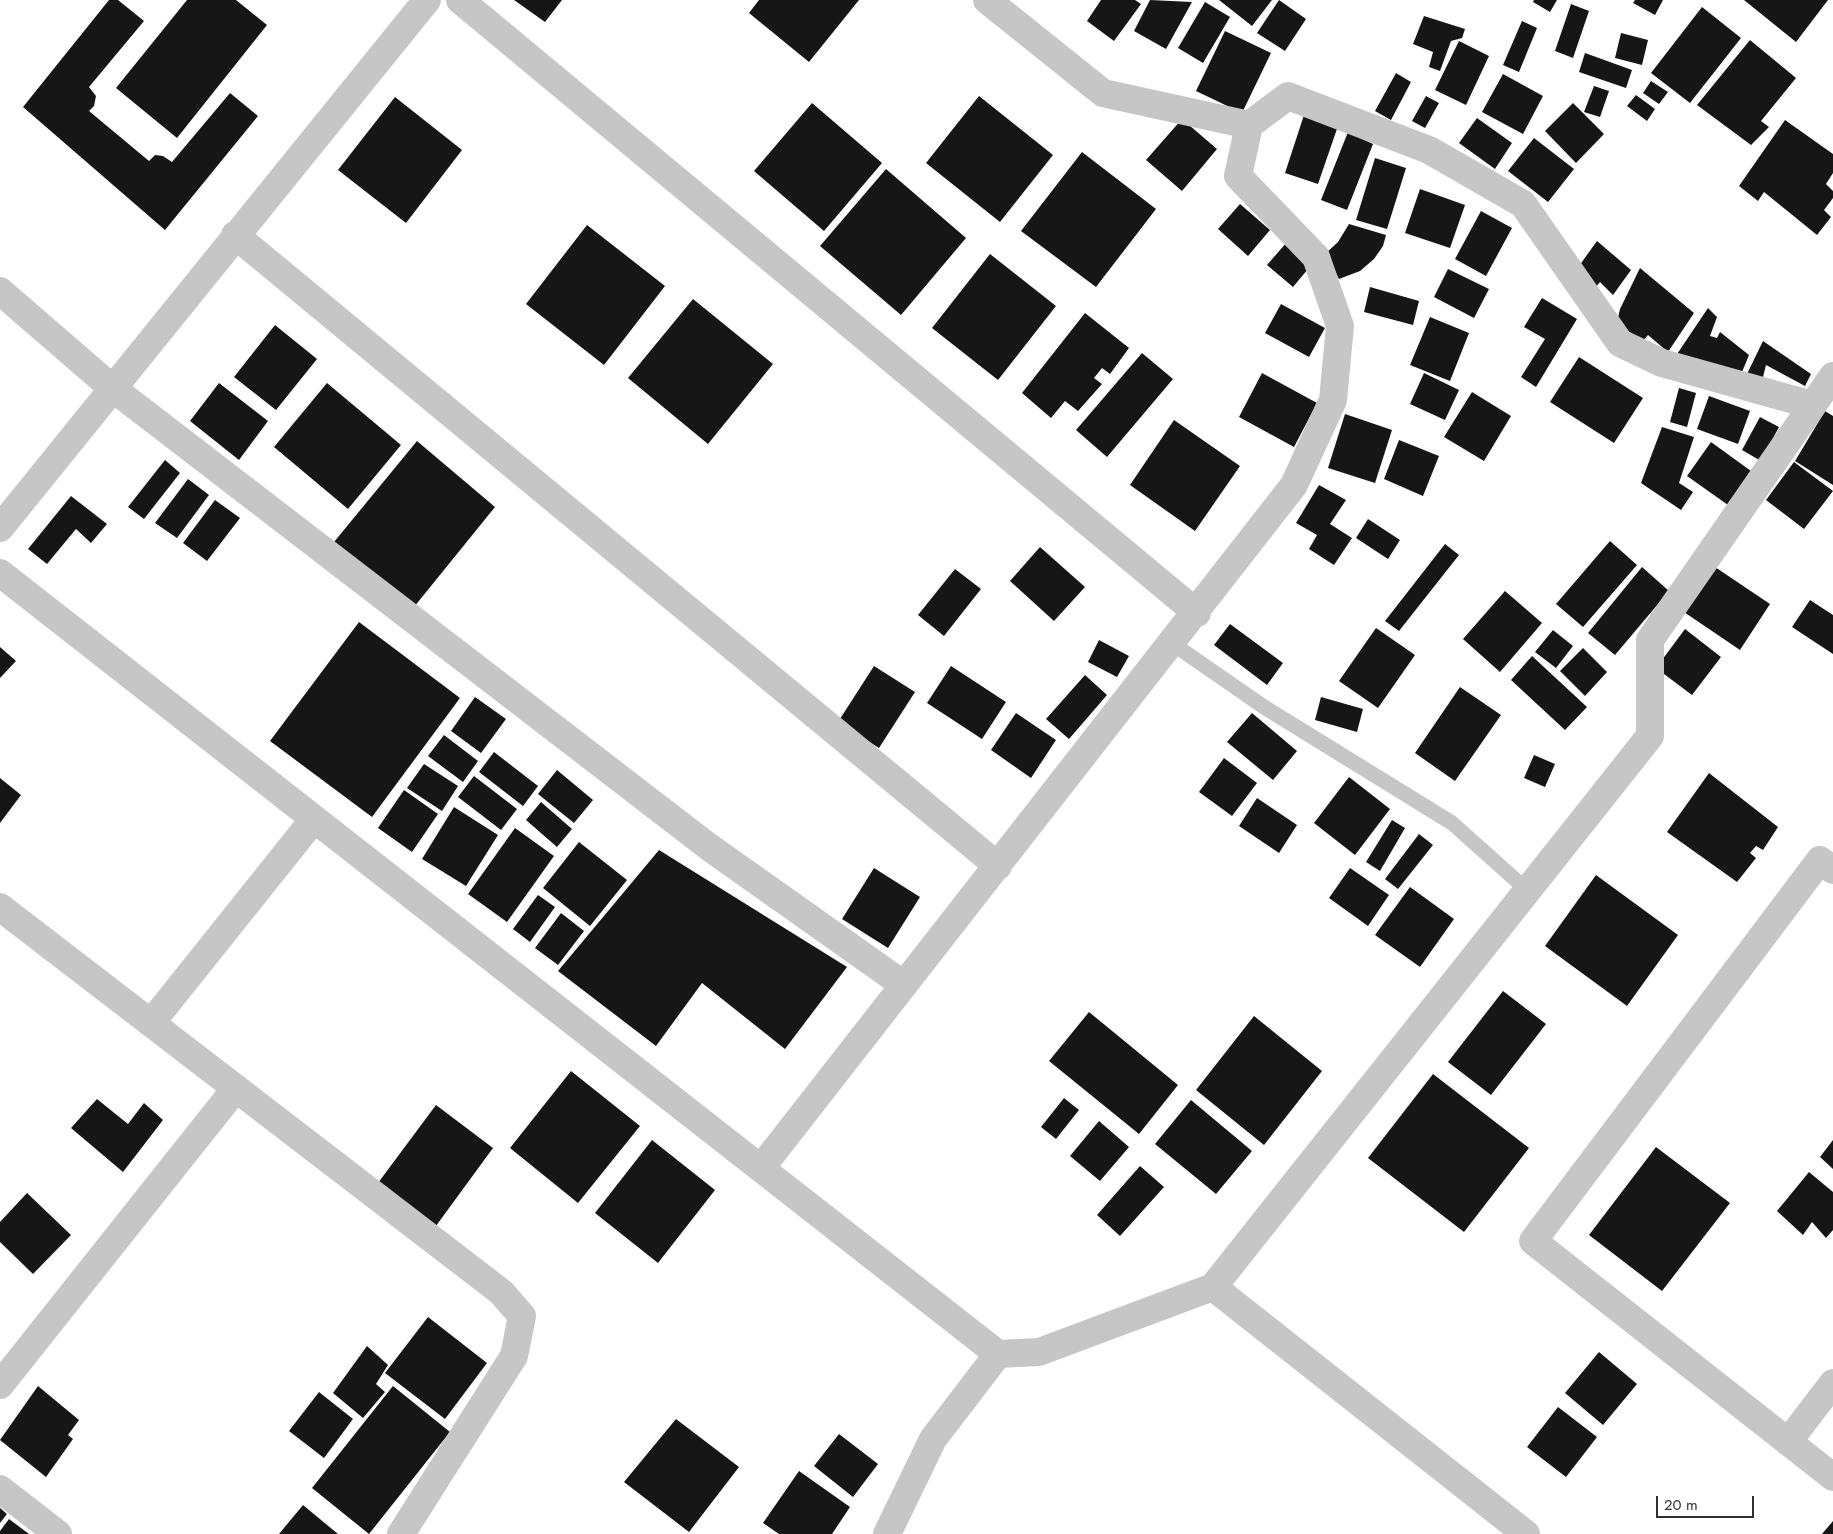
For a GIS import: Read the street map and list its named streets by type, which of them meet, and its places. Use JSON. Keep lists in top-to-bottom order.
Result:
{
  "scale_bar": "20 m"
}
